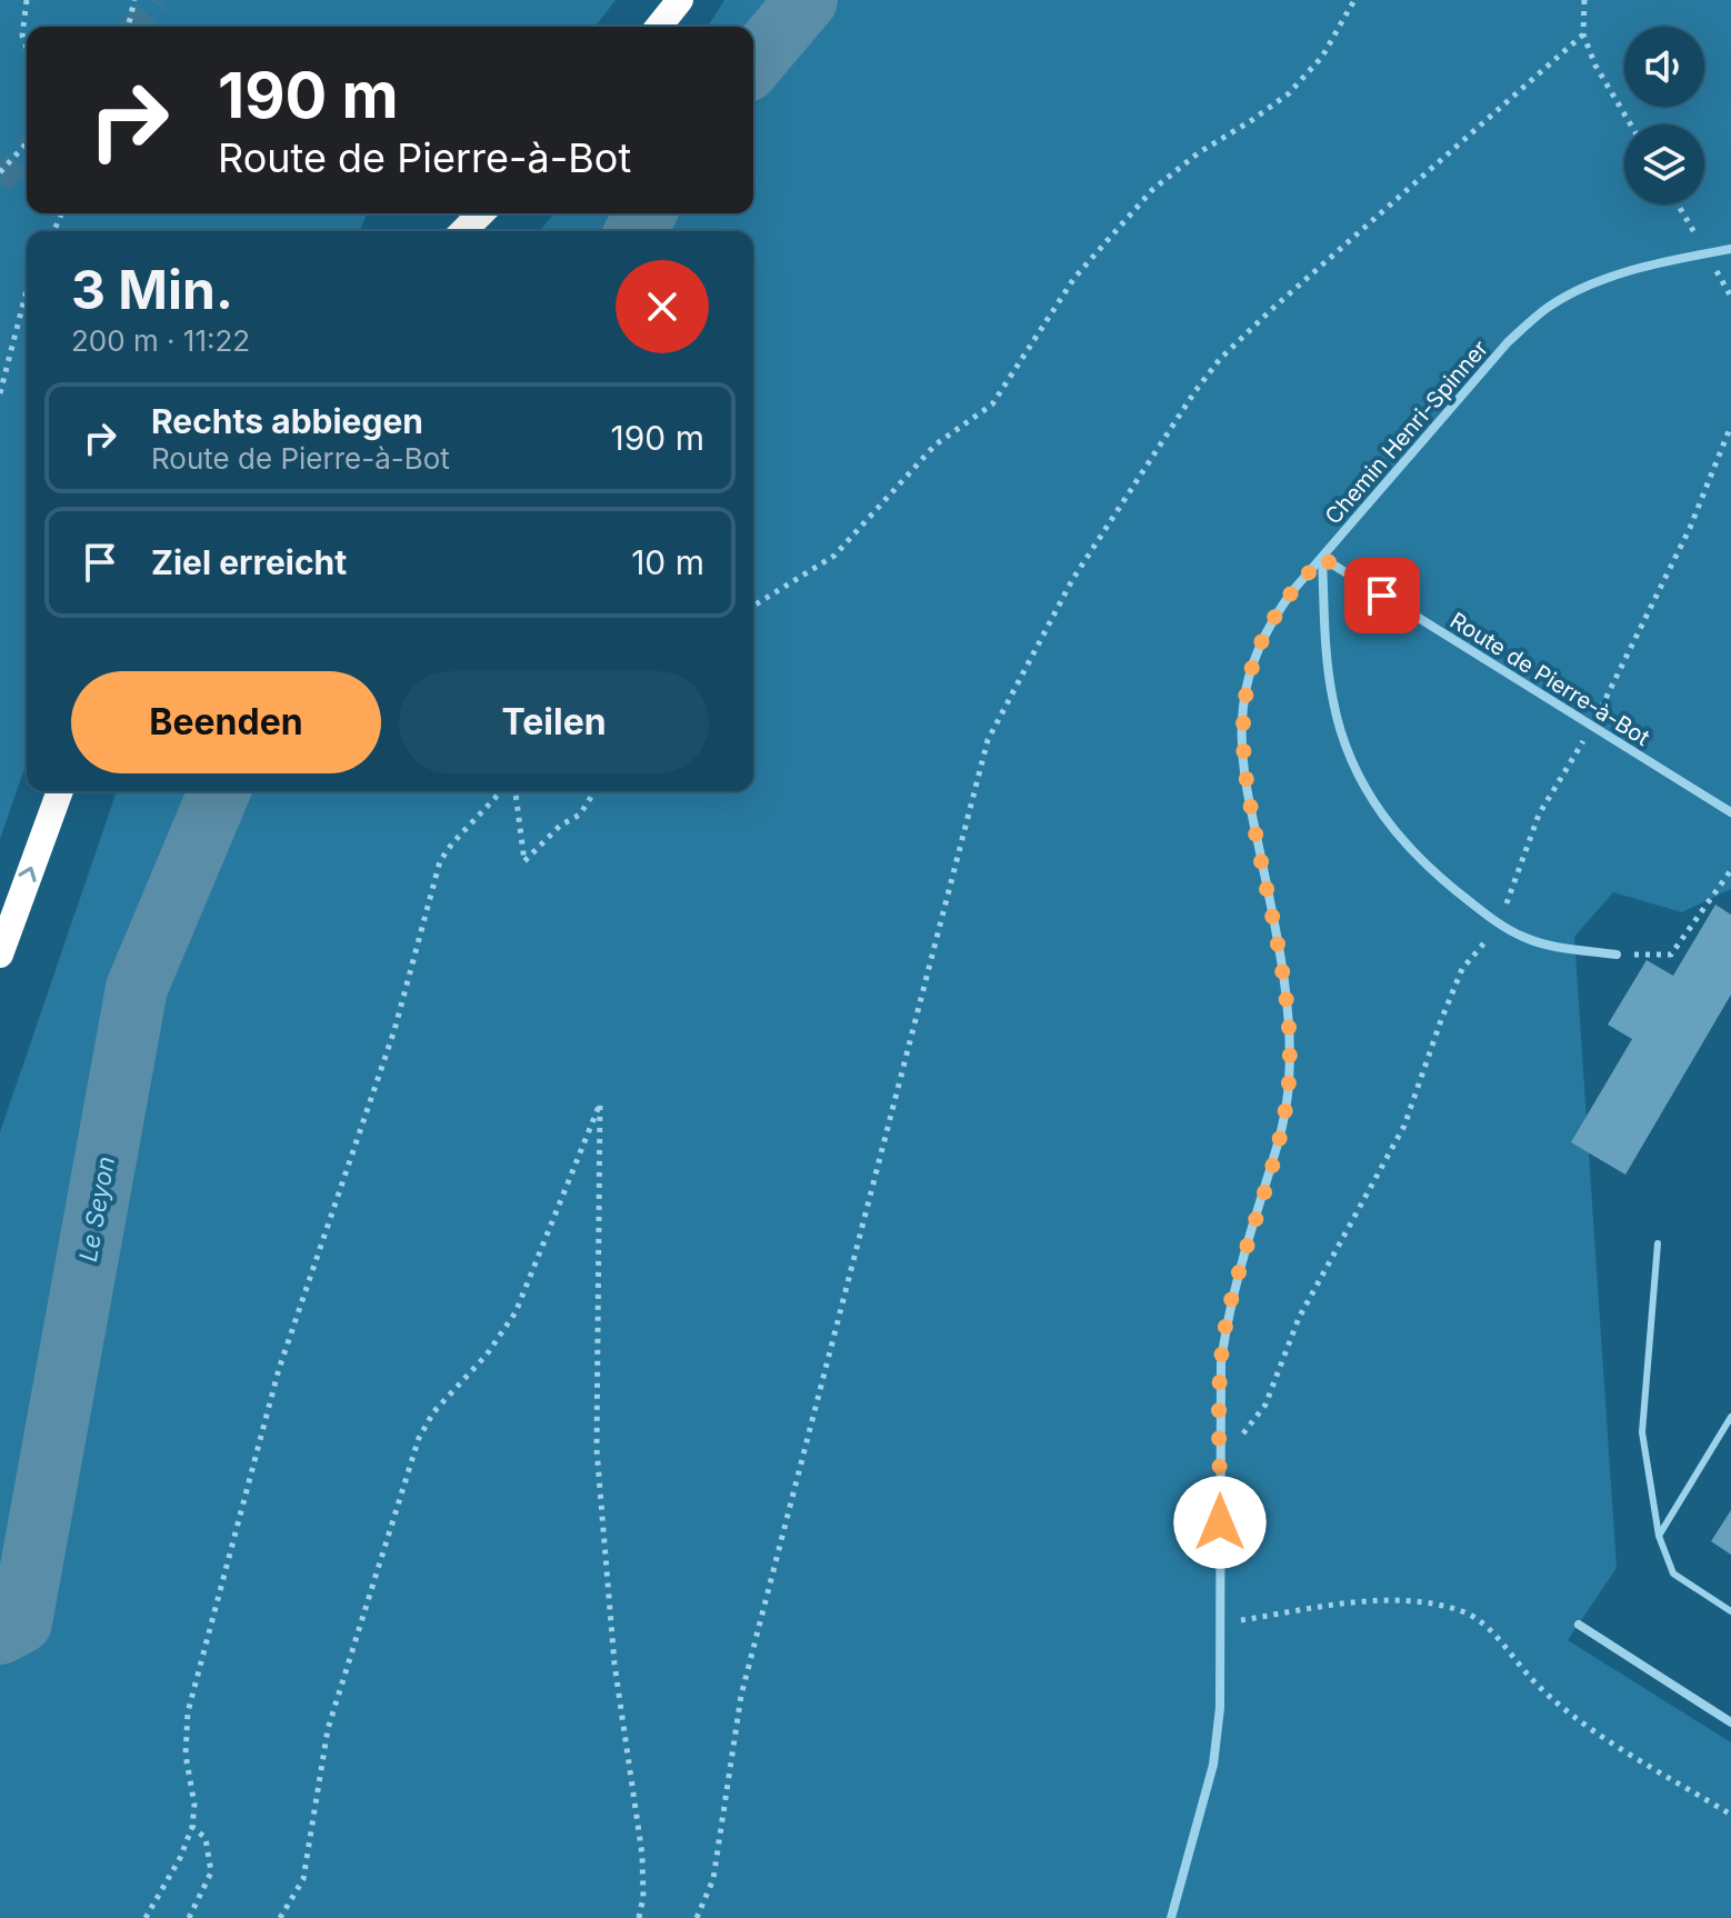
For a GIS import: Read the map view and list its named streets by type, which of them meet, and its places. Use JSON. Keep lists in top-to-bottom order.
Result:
{
  "streets": {
    "street": ["Chemin Henri-Spinner", "Route de Pierre-à-Bot"]
  },
  "crossings": [
    ["Chemin Henri-Spinner", "Route de Pierre-à-Bot"]
  ],
  "water": ["Le Seyon"],
  "page": {
    "turn": ["190 m", "Route de Pierre-à-Bot"],
    "heading": ["3 Min.", "200 m · 11:22"],
    "list": [
      {
        "name": "Rechts abbiegen",
        "note": "Route de Pierre-à-Bot",
        "value": "190 m"
      },
      {
        "name": "Ziel erreicht",
        "value": "10 m"
      }
    ],
    "buttons": ["Beenden", "Teilen"]
  }
}
